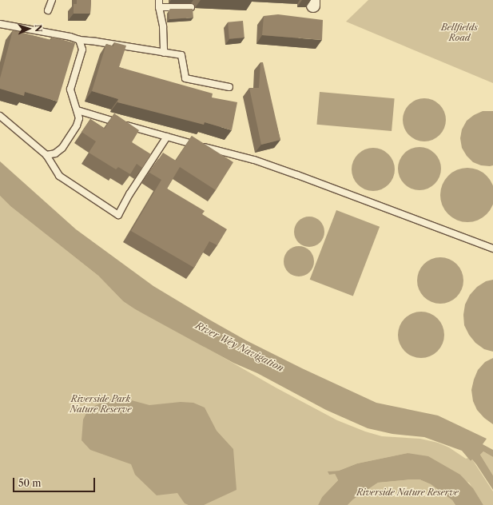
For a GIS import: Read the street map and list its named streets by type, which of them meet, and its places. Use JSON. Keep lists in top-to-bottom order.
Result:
{
  "water": ["River Wey Navigation"],
  "parks": ["Bellfields Road", "Riverside Park Nature Reserve", "Riverside Nature Reserve"],
  "scale_bar": "50 m",
  "north": "right"
}
